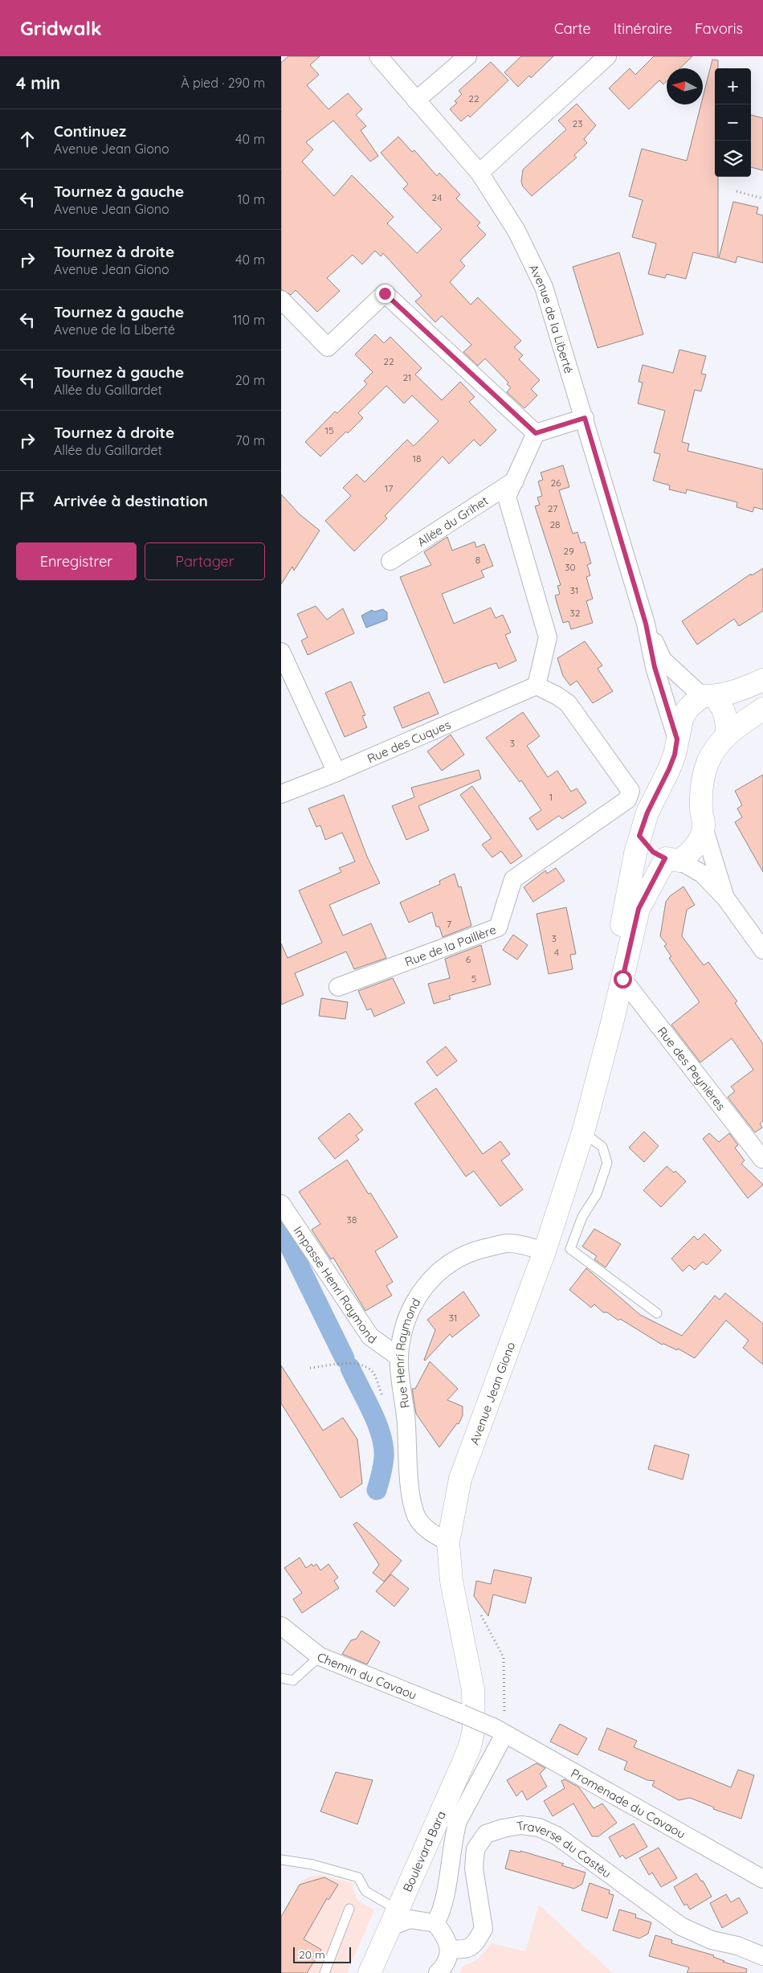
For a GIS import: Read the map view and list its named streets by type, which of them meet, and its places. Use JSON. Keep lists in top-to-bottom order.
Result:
{
  "streets": {
    "street": [
      "Avenue de la Liberté",
      "Allée du Grihet",
      "Rue des Cuques",
      "Rue de la Paillère",
      "Rue des Peynières",
      "Impasse Henri Raymond",
      "Rue Henri Raymond",
      "Avenue Jean Giono",
      "Chemin du Cavaou",
      "Promenade du Cavaou",
      "Boulevard Bara",
      "Traverse du Castèu"
    ]
  },
  "crossings": [
    ["Avenue de la Liberté", "Avenue Jean Giono"],
    ["Rue des Cuques", "Rue de la Paillère"],
    ["Rue des Peynières", "Avenue Jean Giono"],
    ["Impasse Henri Raymond", "Rue Henri Raymond"],
    ["Rue Henri Raymond", "Avenue Jean Giono"],
    ["Avenue Jean Giono", "Chemin du Cavaou"],
    ["Avenue Jean Giono", "Promenade du Cavaou"],
    ["Avenue Jean Giono", "Boulevard Bara"],
    ["Chemin du Cavaou", "Promenade du Cavaou"],
    ["Chemin du Cavaou", "Boulevard Bara"],
    ["Promenade du Cavaou", "Boulevard Bara"]
  ],
  "house_numbers": [
    "22",
    "23",
    "24",
    "22",
    "21",
    "15",
    "18",
    "26",
    "17",
    "27",
    "28",
    "29",
    "8",
    "30",
    "31",
    "32",
    "3",
    "1",
    "7",
    "3",
    "4",
    "6",
    "5",
    "38",
    "31"
  ],
  "scale_bar": "20 m",
  "north": "left",
  "page": {
    "header": "Gridwalk",
    "nav": ["Carte", "Itinéraire", "Favoris"],
    "heading": ["4 min", "À pied · 290 m"],
    "map_buttons": ["+", "−"],
    "list": [
      ["Continuez", "Avenue Jean Giono", "40 m"],
      ["Tournez à gauche", "Avenue Jean Giono", "10 m"],
      ["Tournez à droite", "Avenue Jean Giono", "40 m"],
      ["Tournez à gauche", "Avenue de la Liberté", "110 m"],
      ["Tournez à gauche", "Allée du Gaillardet", "20 m"],
      ["Tournez à droite", "Allée du Gaillardet", "70 m"],
      "Arrivée à destination"
    ],
    "buttons": ["Enregistrer", "Partager"],
    "scale": "20 m"
  }
}
